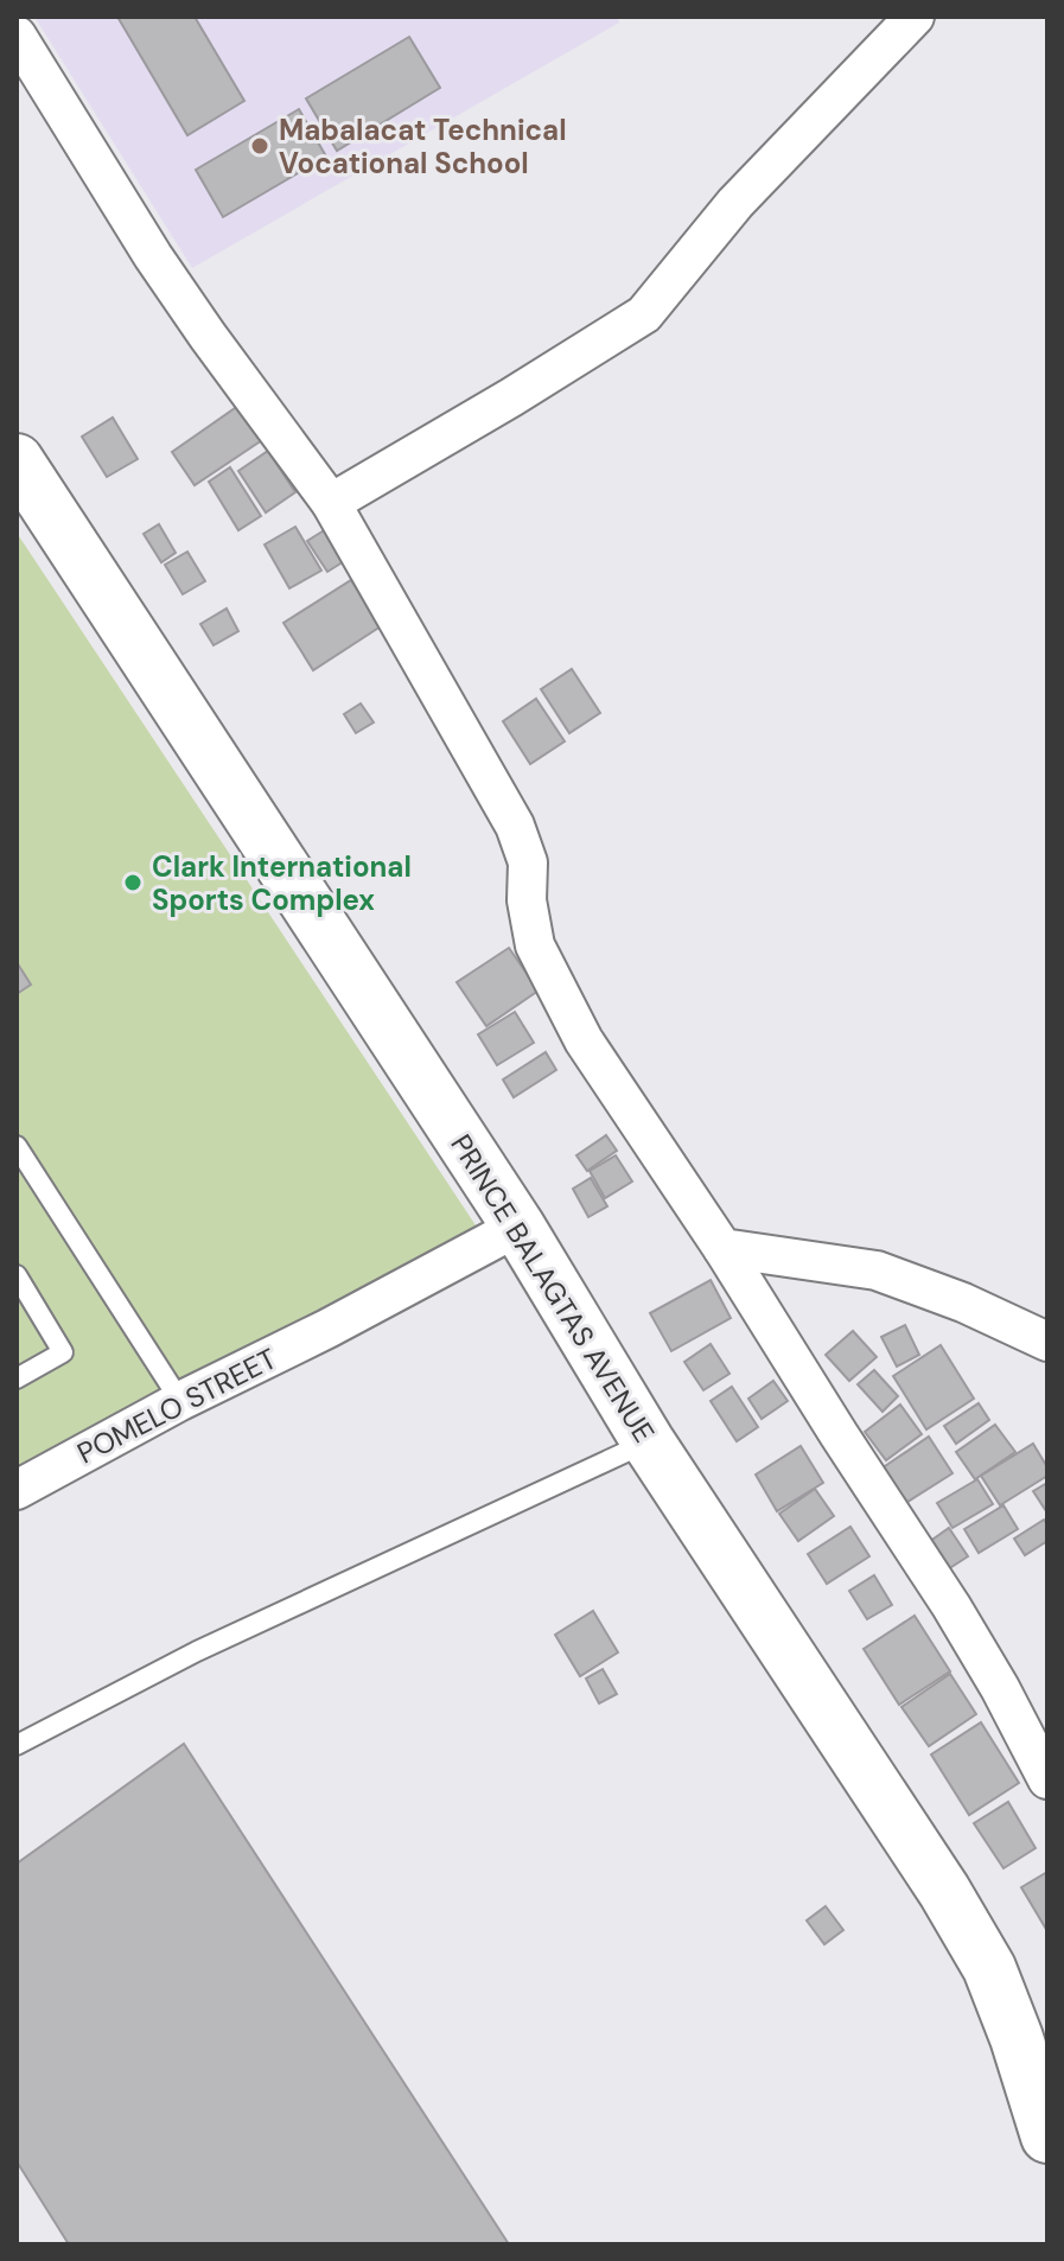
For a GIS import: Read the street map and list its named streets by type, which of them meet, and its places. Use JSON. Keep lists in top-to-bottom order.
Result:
{
  "streets": {
    "main road": ["PRINCE BALAGTAS AVENUE"],
    "street": ["POMELO STREET"]
  },
  "crossings": [
    ["PRINCE BALAGTAS AVENUE", "POMELO STREET"]
  ],
  "places": ["Mabalacat Technical Vocational School", "Clark International Sports Complex"]
}
